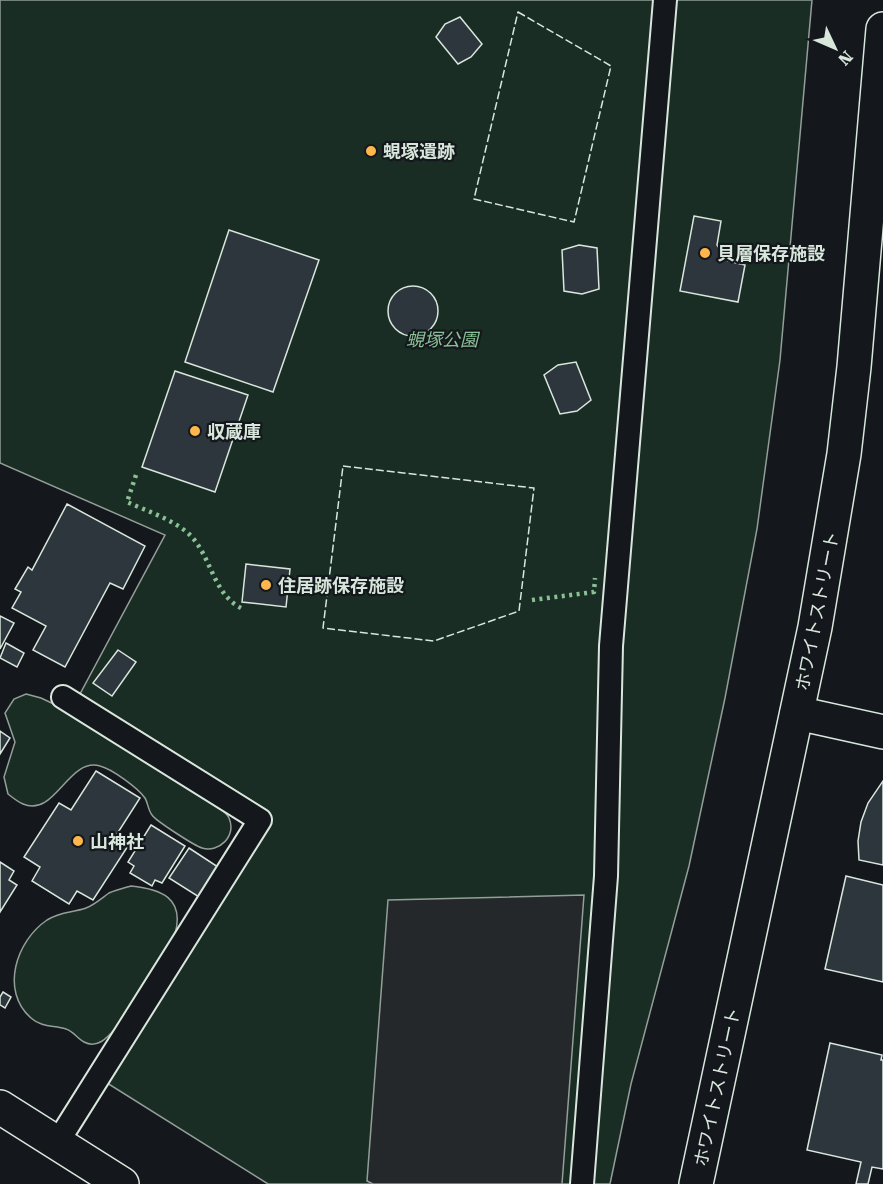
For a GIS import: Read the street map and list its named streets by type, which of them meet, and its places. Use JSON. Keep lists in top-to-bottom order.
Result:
{
  "streets": {
    "street": ["ホワイトストリート"]
  },
  "parks": ["蜆塚公園"],
  "places": [
    "蜆塚遺跡",
    "貝層保存施設",
    "収蔵庫",
    "住居跡保存施設",
    "山神社"
  ],
  "north": "bottom right"
}
